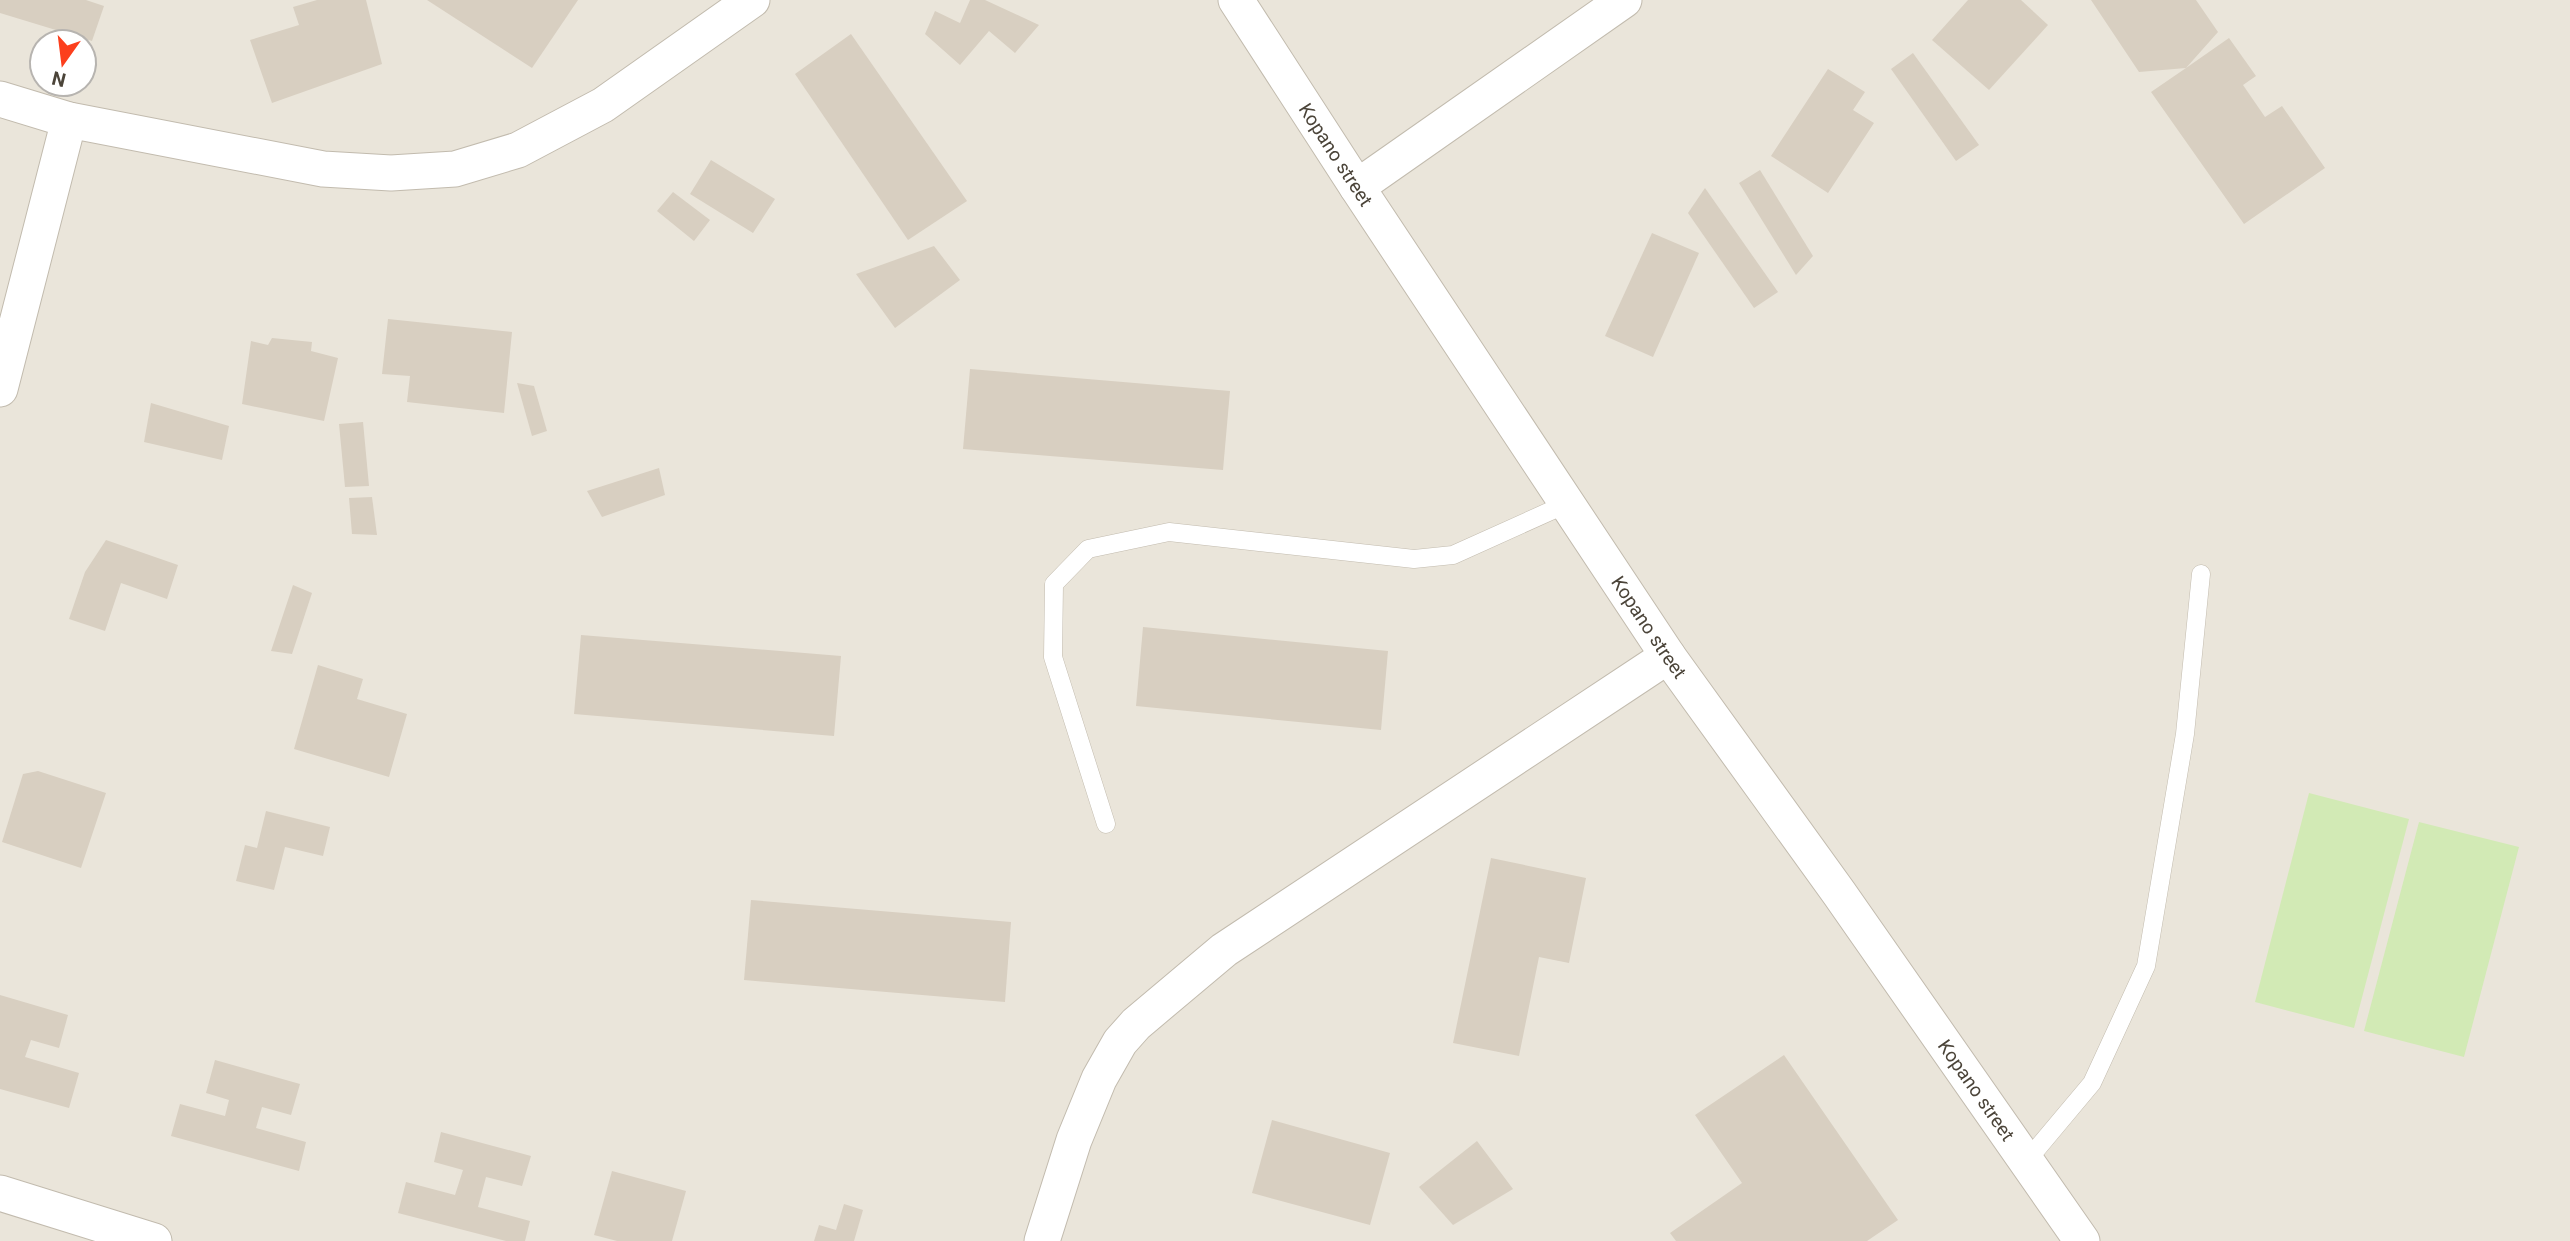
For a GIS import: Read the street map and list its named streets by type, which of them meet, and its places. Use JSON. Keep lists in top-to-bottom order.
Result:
{
  "streets": {
    "street": ["Kopano street"]
  },
  "north": "bottom"
}
